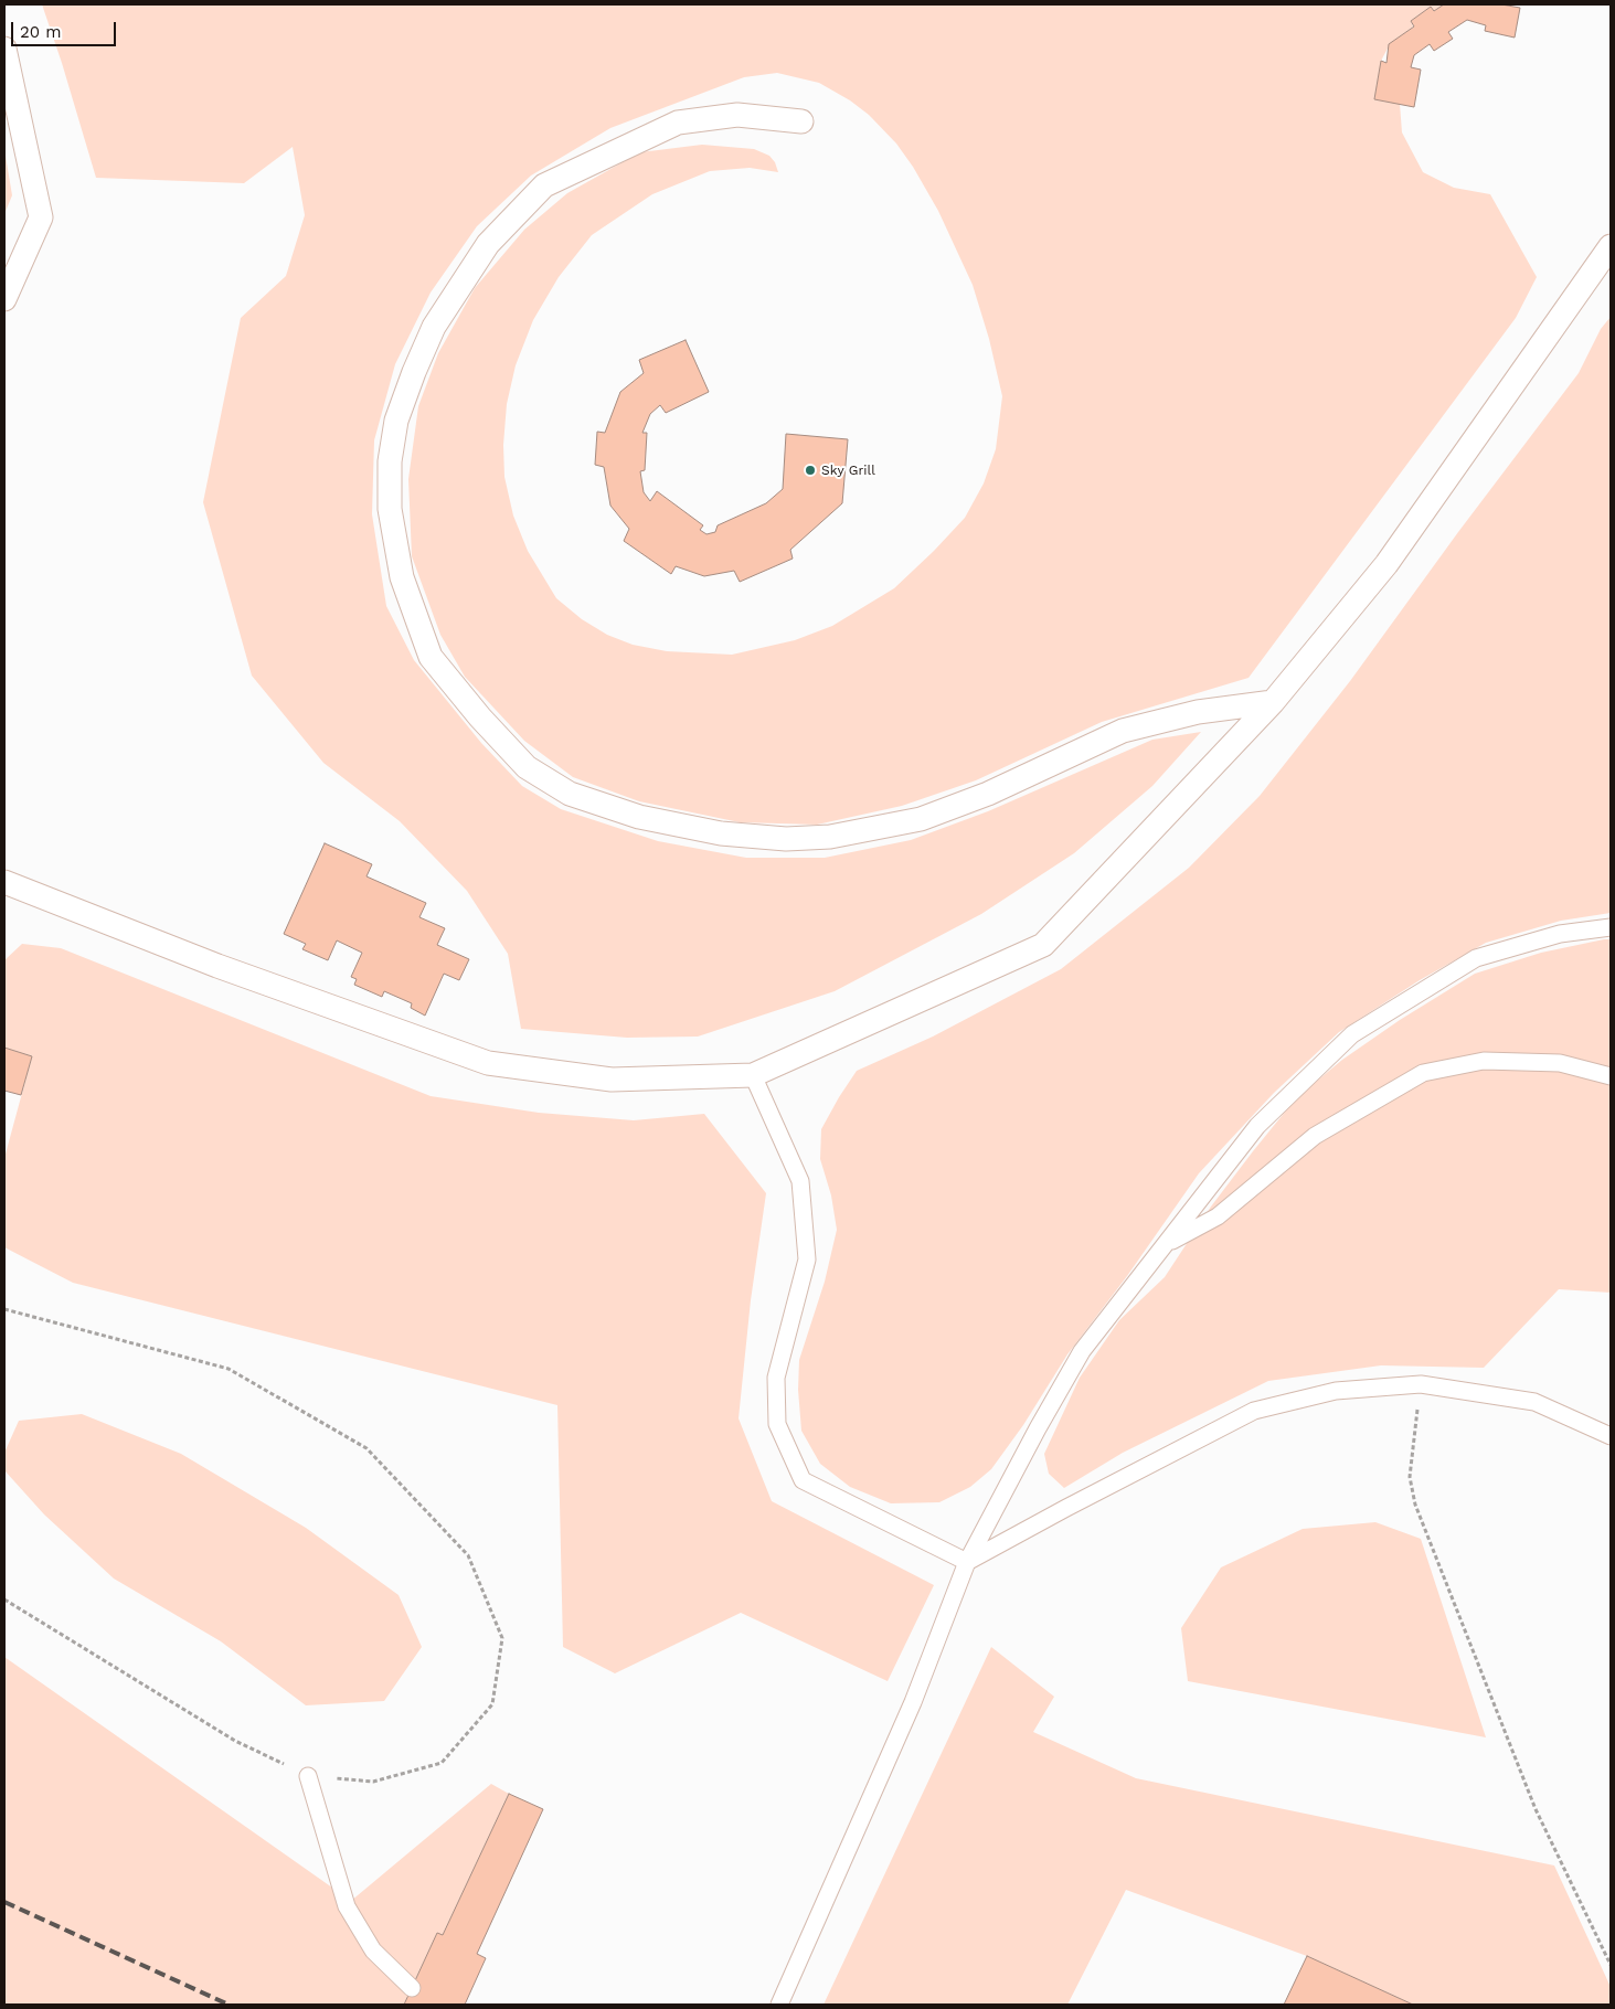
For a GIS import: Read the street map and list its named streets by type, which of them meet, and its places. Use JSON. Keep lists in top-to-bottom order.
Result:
{
  "places": ["Sky Grill"],
  "scale_bar": "20 m"
}
